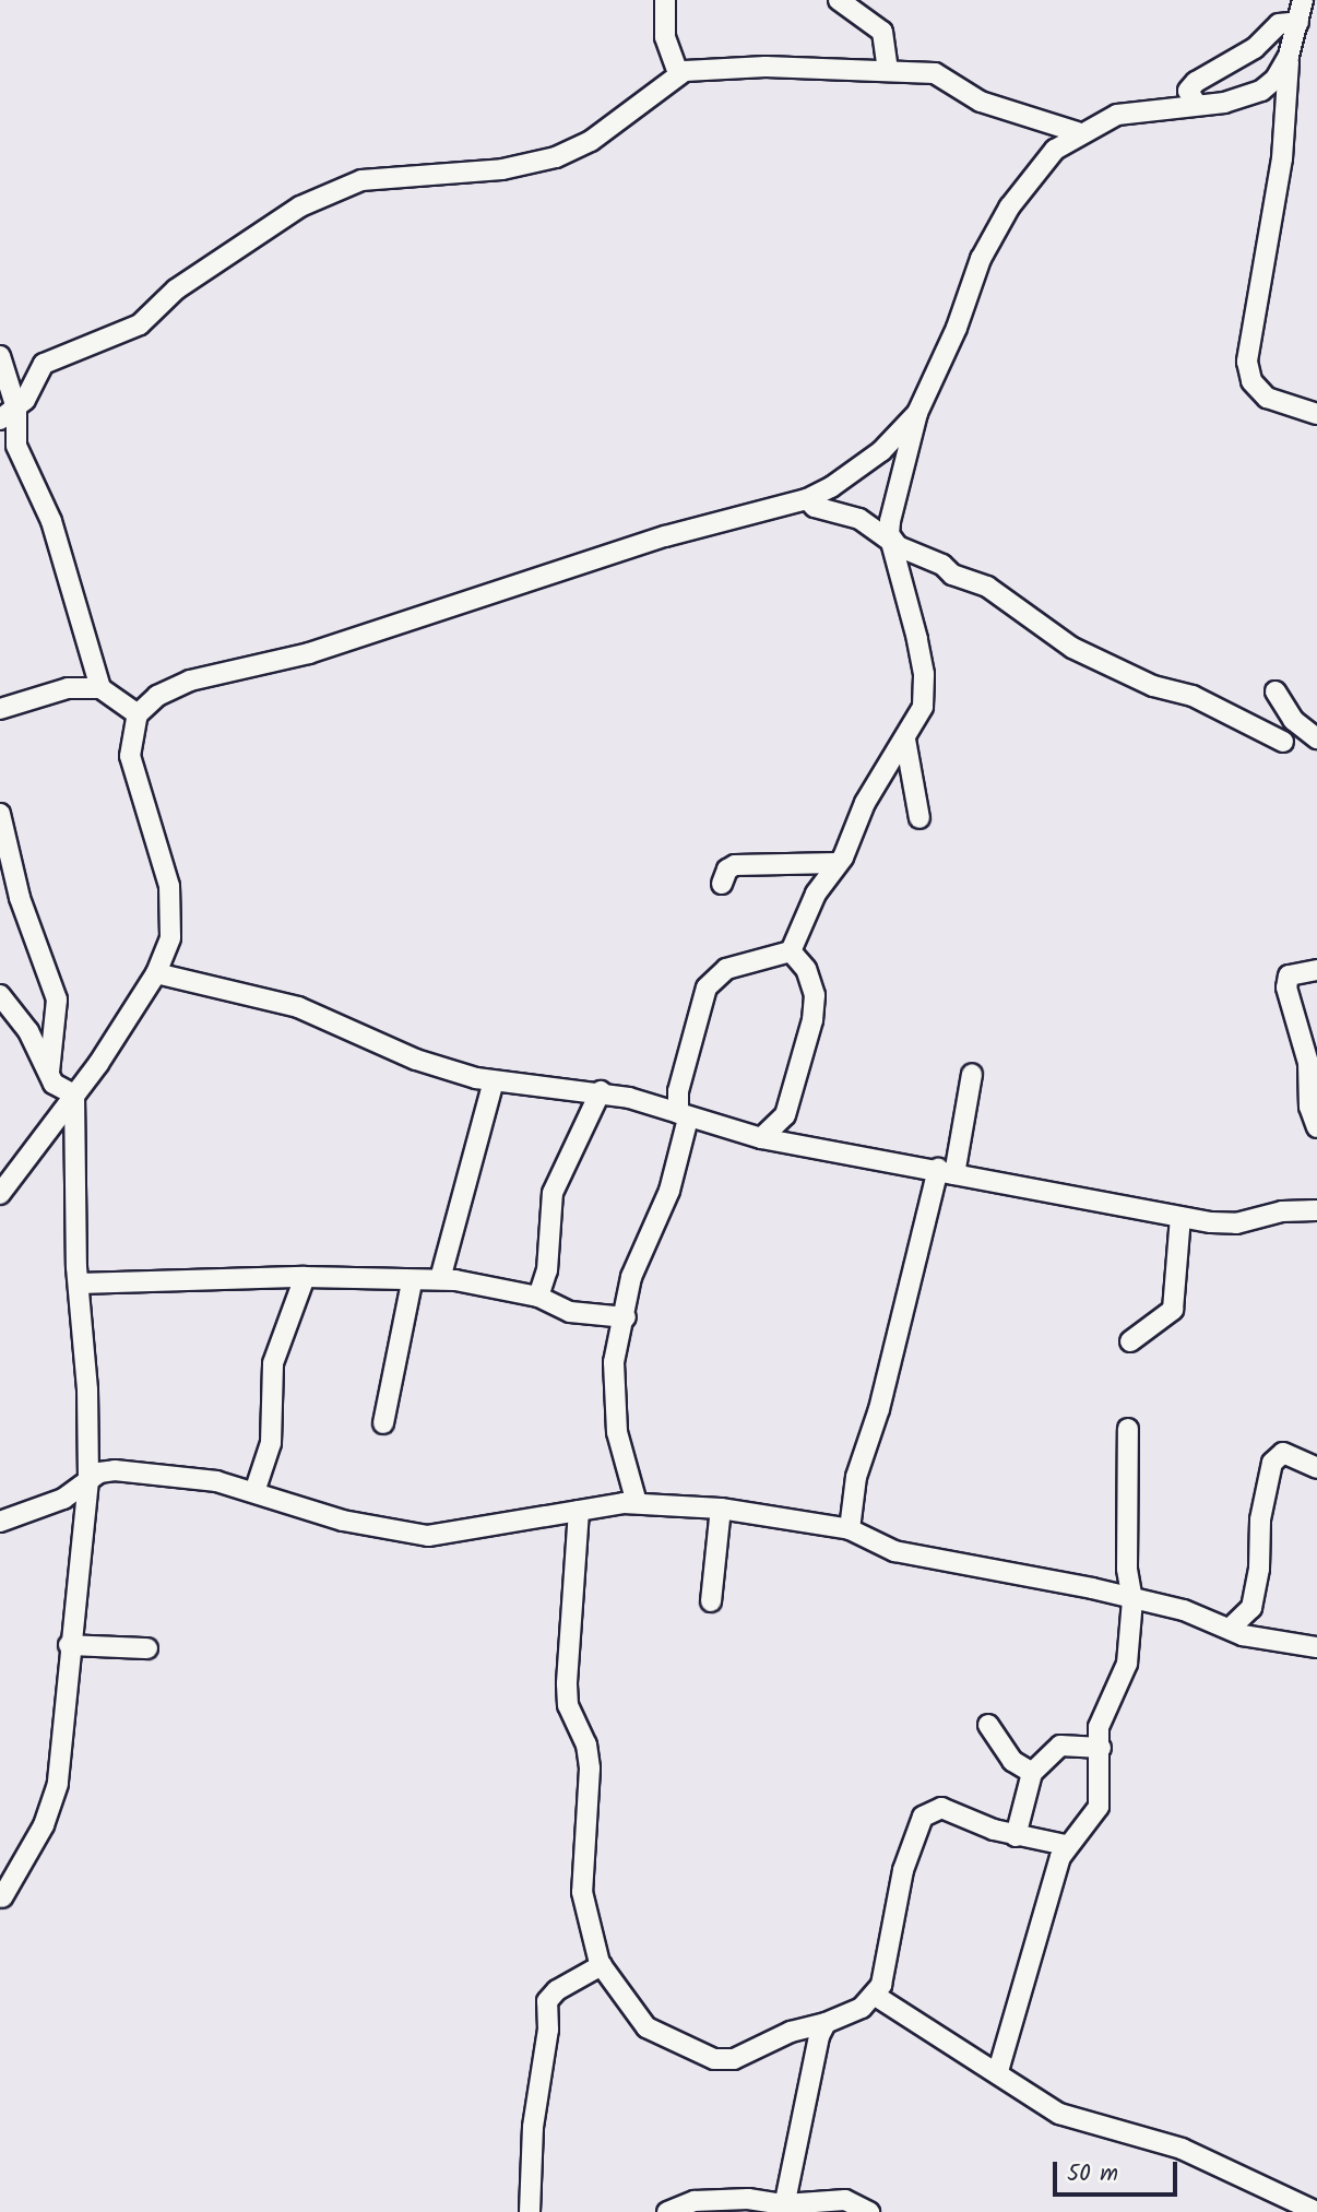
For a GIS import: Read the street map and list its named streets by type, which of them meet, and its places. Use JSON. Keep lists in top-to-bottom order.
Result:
{
  "scale_bar": "50 m"
}
